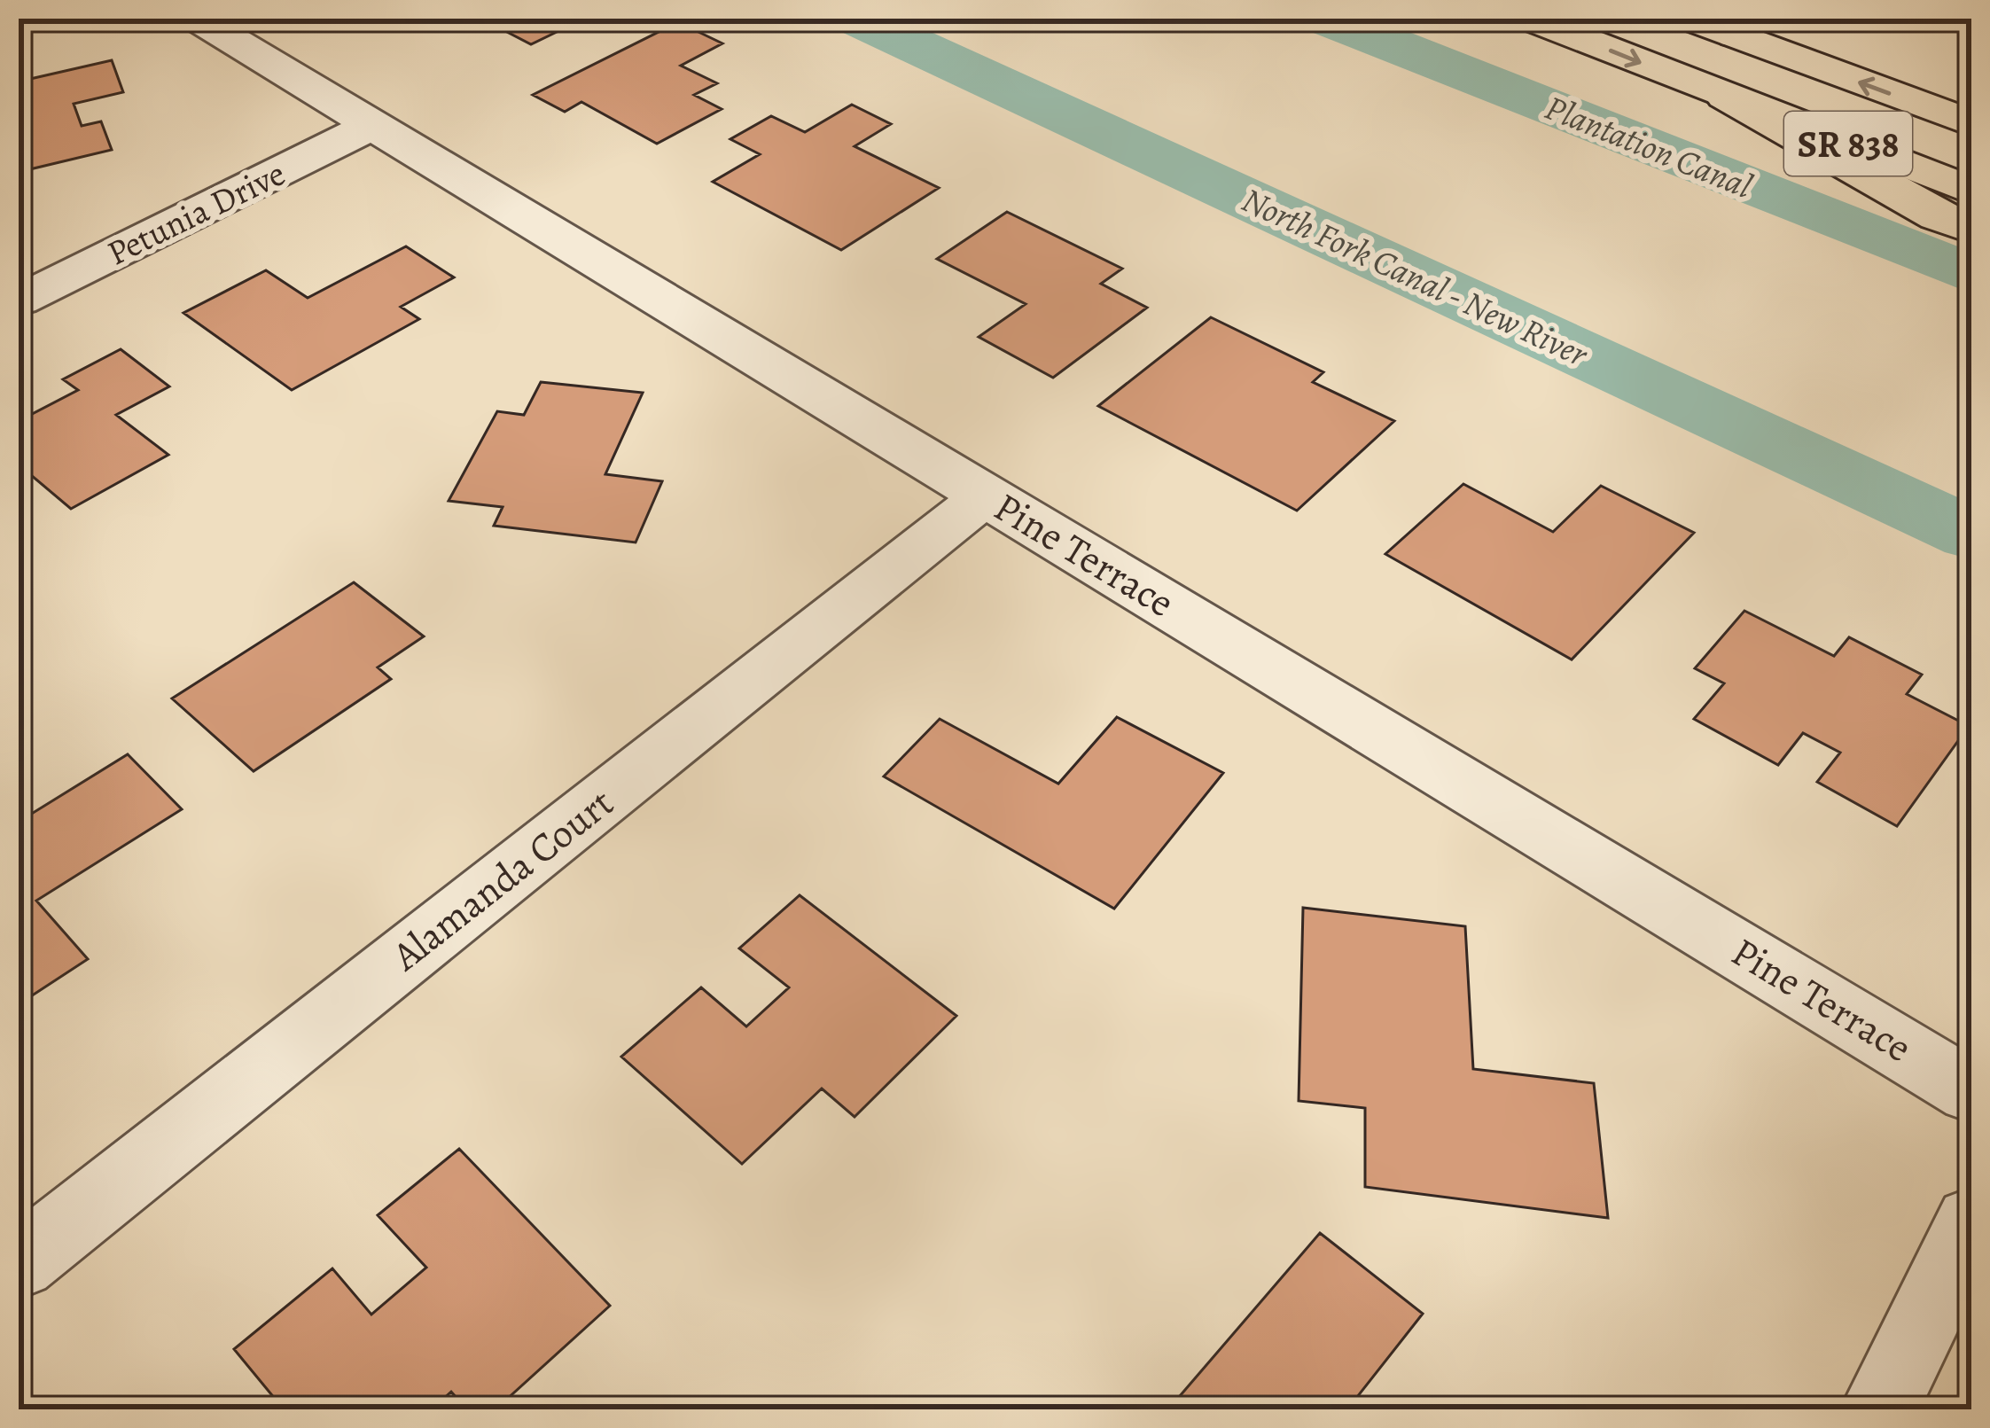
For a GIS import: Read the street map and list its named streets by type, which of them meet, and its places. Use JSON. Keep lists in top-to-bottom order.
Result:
{
  "streets": {
    "highway": ["SR 838"],
    "street": ["Petunia Drive", "Pine Terrace", "Alamanda Court"]
  },
  "crossings": [
    ["Petunia Drive", "Pine Terrace"],
    ["Pine Terrace", "Alamanda Court"]
  ],
  "water": ["Plantation Canal", "North Fork Canal - New River"]
}
